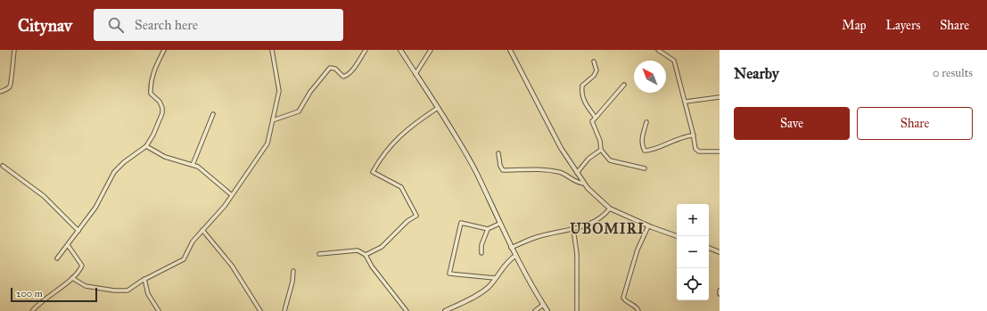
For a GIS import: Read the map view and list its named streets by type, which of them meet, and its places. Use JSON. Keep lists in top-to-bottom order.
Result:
{
  "districts": ["UBOMIRI"],
  "scale_bar": "200 m",
  "north": "top left",
  "page": {
    "header": "Citynav",
    "search": "Search here",
    "nav": ["Map", "Layers", "Share"],
    "heading": ["Nearby", "0 results"],
    "buttons": ["Save", "Share"],
    "map_buttons": ["+", "−"],
    "scale": "200 m"
  }
}
